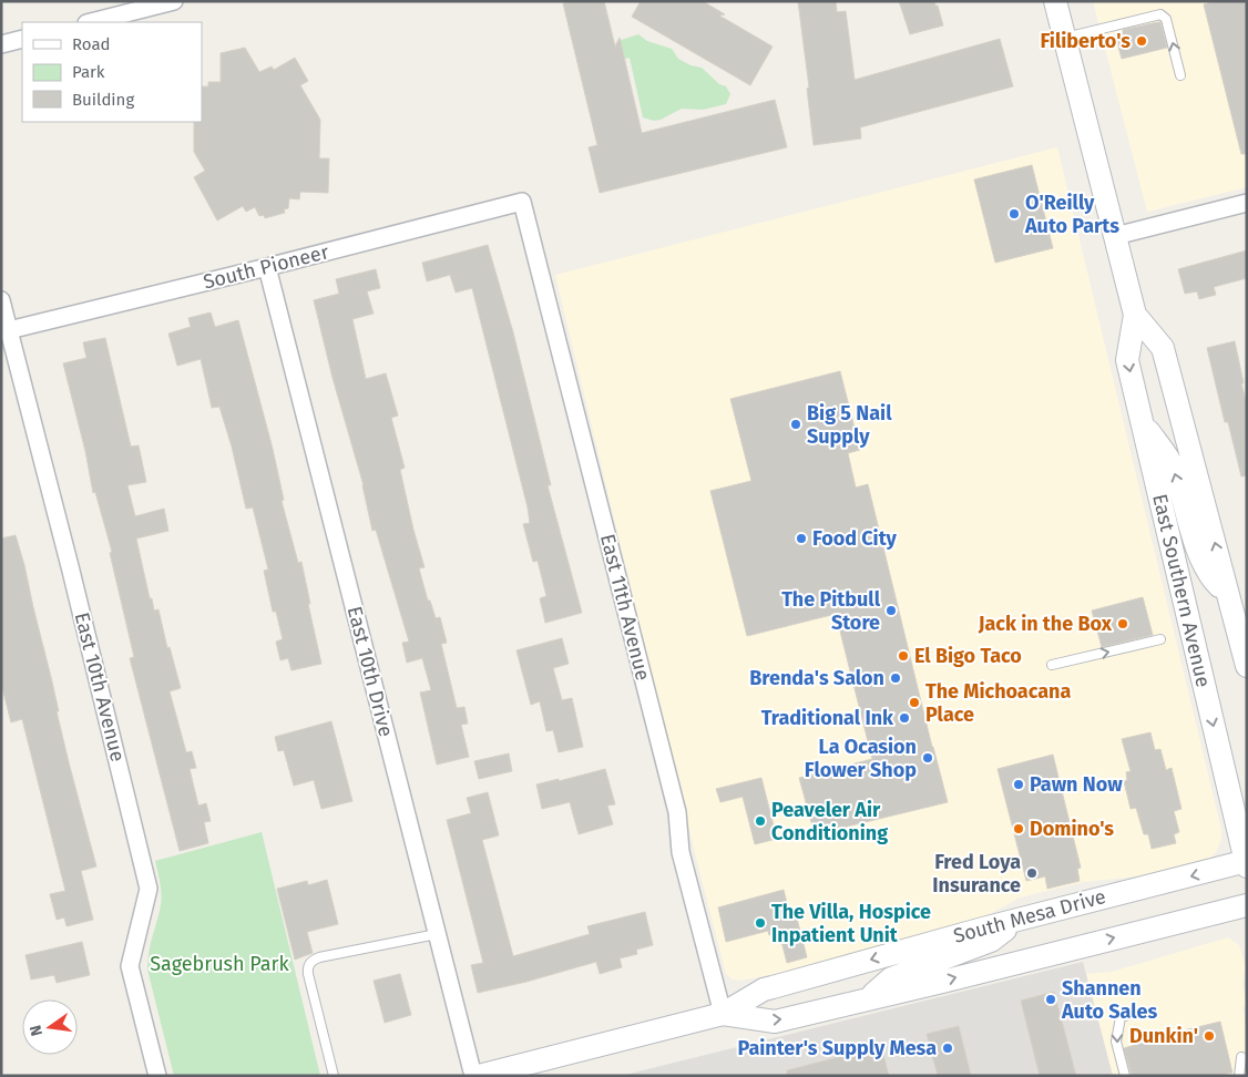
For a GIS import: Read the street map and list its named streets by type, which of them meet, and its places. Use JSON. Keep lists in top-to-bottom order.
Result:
{
  "streets": {
    "main road": ["East Southern Avenue", "South Mesa Drive"],
    "street": [
      "South Pioneer",
      "East 11th Avenue",
      "East 10th Drive",
      "East 10th Avenue"
    ]
  },
  "crossings": [
    ["South Pioneer", "East 11th Avenue"],
    ["South Pioneer", "East 10th Drive"],
    ["South Pioneer", "East 10th Avenue"],
    ["East Southern Avenue", "South Mesa Drive"],
    ["East 11th Avenue", "South Mesa Drive"]
  ],
  "parks": ["Sagebrush Park"],
  "places": [
    "Filiberto's",
    "O'Reilly Auto Parts",
    "Big 5 Nail Supply",
    "Food City",
    "The Pitbull Store",
    "Jack in the Box",
    "El Bigo Taco",
    "Brenda's Salon",
    "The Michoacana Place",
    "Traditional Ink",
    "La Ocasion Flower Shop",
    "Pawn Now",
    "Peaveler Air Conditioning",
    "Domino's",
    "Fred Loya Insurance",
    "The Villa, Hospice Inpatient Unit",
    "Shannen Auto Sales",
    "Dunkin'",
    "Painter's Supply Mesa"
  ],
  "legend": ["Road", "Park", "Building"],
  "north": "left"
}
